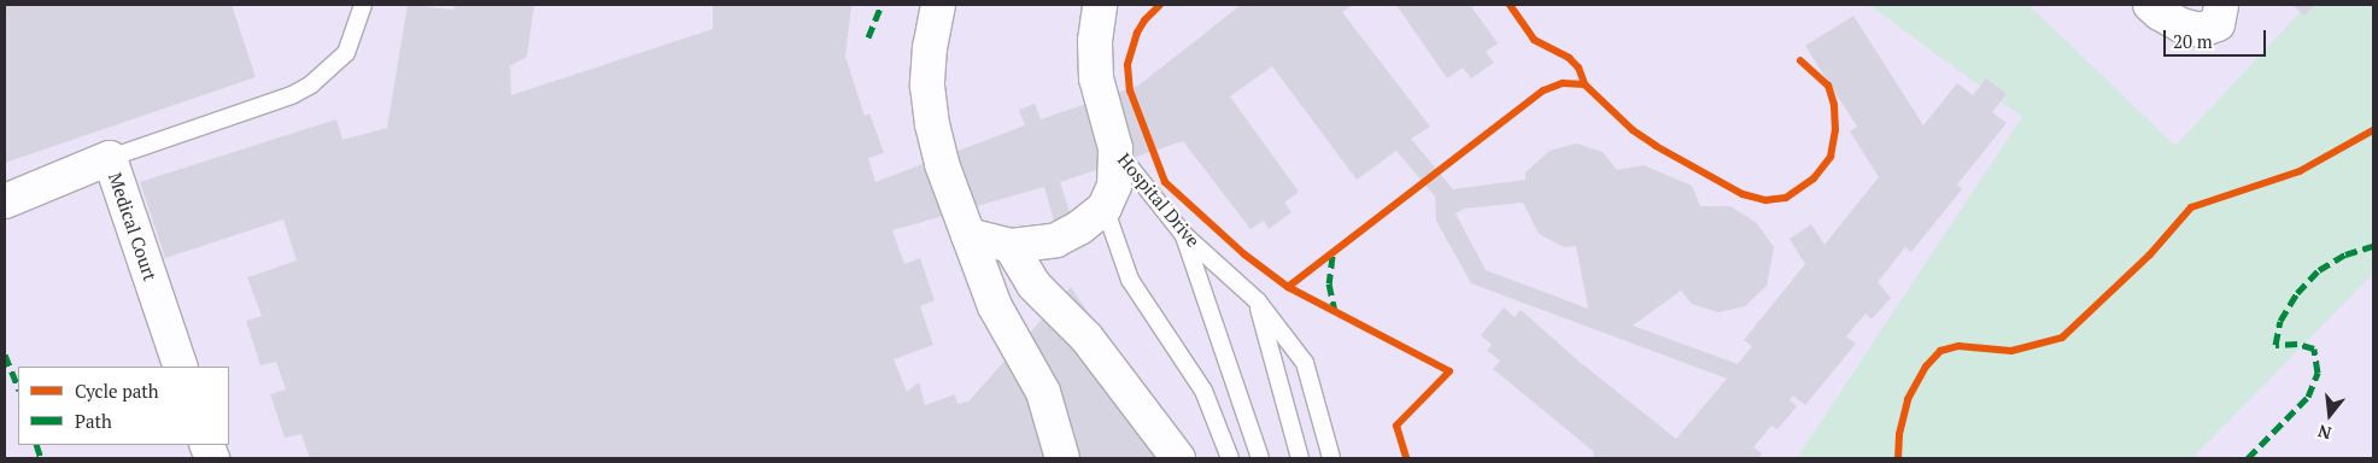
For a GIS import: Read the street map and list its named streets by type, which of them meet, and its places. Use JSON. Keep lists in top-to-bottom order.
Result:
{
  "streets": {
    "street": ["Hospital Drive", "Medical Court"]
  },
  "legend": ["Cycle path", "Path"],
  "scale_bar": "20 m",
  "north": "bottom"
}
